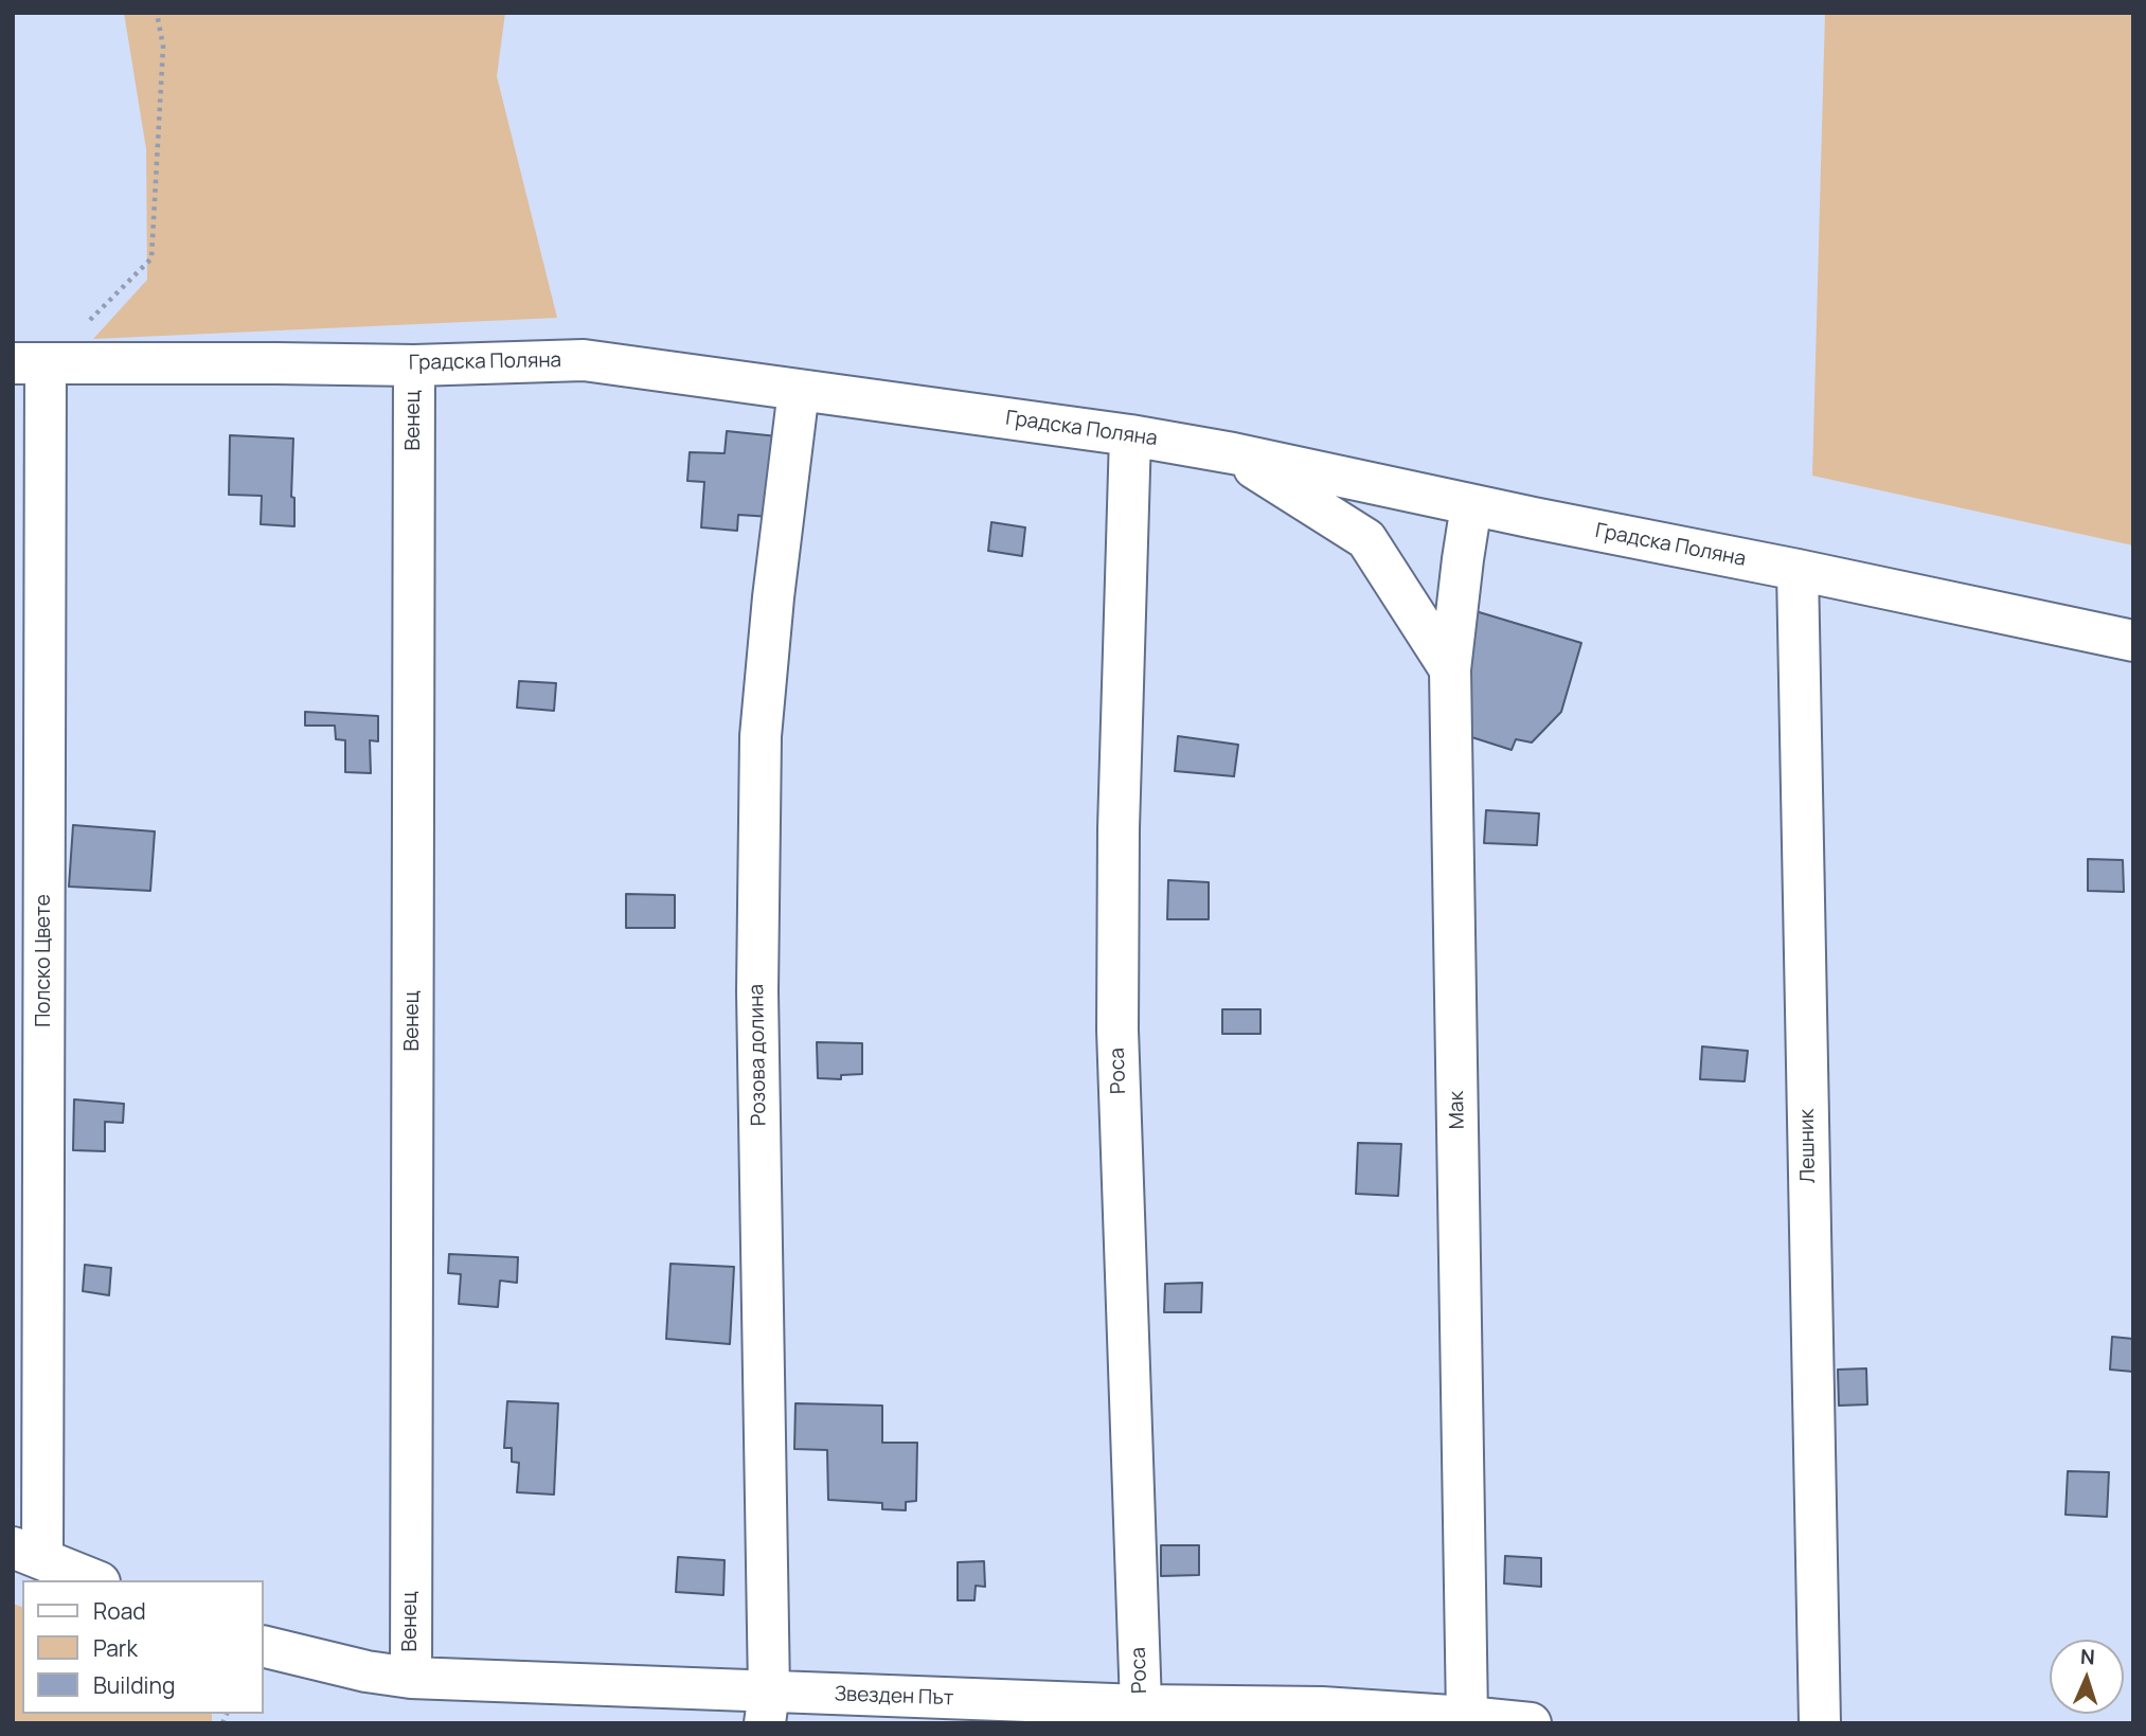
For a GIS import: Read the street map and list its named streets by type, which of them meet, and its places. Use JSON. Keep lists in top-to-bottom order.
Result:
{
  "streets": {
    "street": [
      "Градска Поляна",
      "Венец",
      "Полско Цвете",
      "Розова долина",
      "Роса",
      "Мак",
      "Лешник",
      "Звезден Път"
    ]
  },
  "crossings": [
    ["Градска Поляна", "Венец"],
    ["Градска Поляна", "Полско Цвете"],
    ["Градска Поляна", "Розова долина"],
    ["Градска Поляна", "Роса"],
    ["Градска Поляна", "Мак"],
    ["Градска Поляна", "Лешник"],
    ["Венец", "Звезден Път"],
    ["Розова долина", "Звезден Път"],
    ["Роса", "Звезден Път"],
    ["Мак", "Звезден Път"]
  ],
  "legend": ["Road", "Park", "Building"],
  "north": "top"
}
